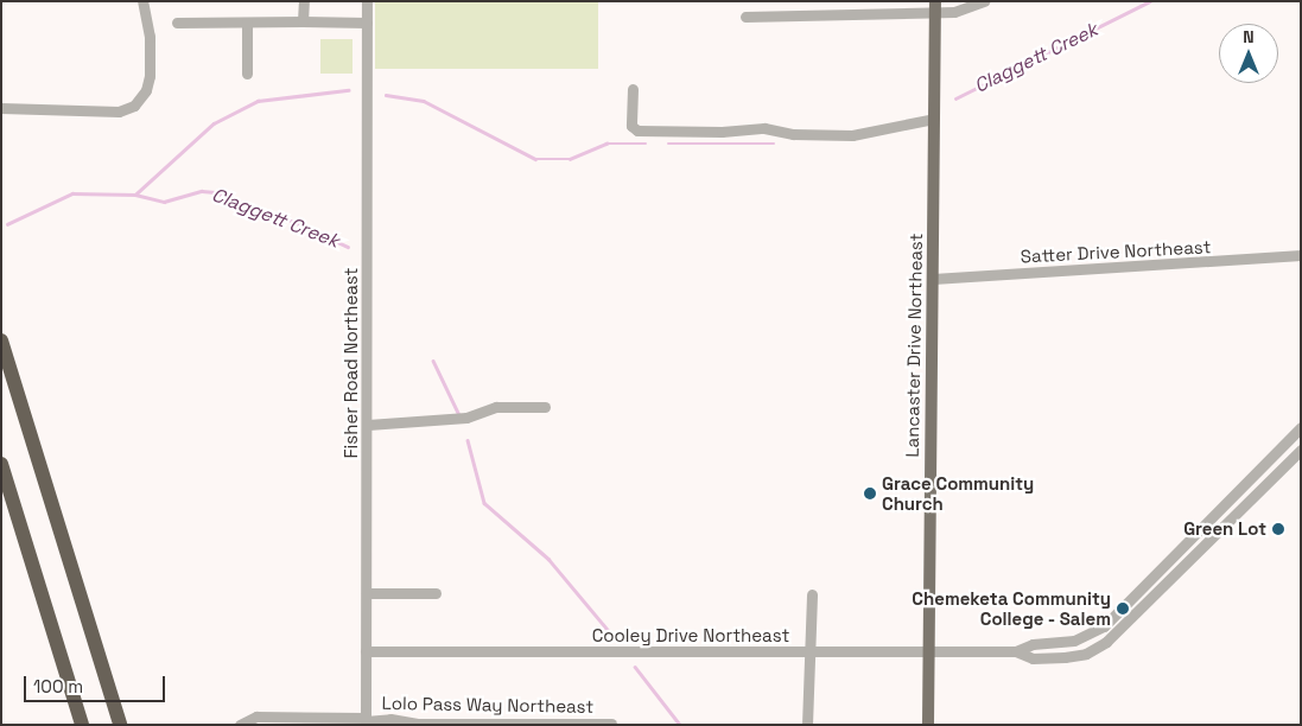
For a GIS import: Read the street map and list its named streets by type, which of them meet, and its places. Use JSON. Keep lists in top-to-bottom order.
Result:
{
  "streets": {
    "main road": ["Lancaster Drive Northeast"],
    "street": [
      "Satter Drive Northeast",
      "Fisher Road Northeast",
      "Cooley Drive Northeast",
      "Lolo Pass Way Northeast"
    ]
  },
  "crossings": [
    ["Satter Drive Northeast", "Lancaster Drive Northeast"],
    ["Lancaster Drive Northeast", "Cooley Drive Northeast"],
    ["Fisher Road Northeast", "Cooley Drive Northeast"],
    ["Fisher Road Northeast", "Lolo Pass Way Northeast"]
  ],
  "water": ["Claggett Creek"],
  "places": ["Grace Community Church", "Green Lot", "Chemeketa Community College - Salem"],
  "scale_bar": "100 m",
  "north": "top"
}
